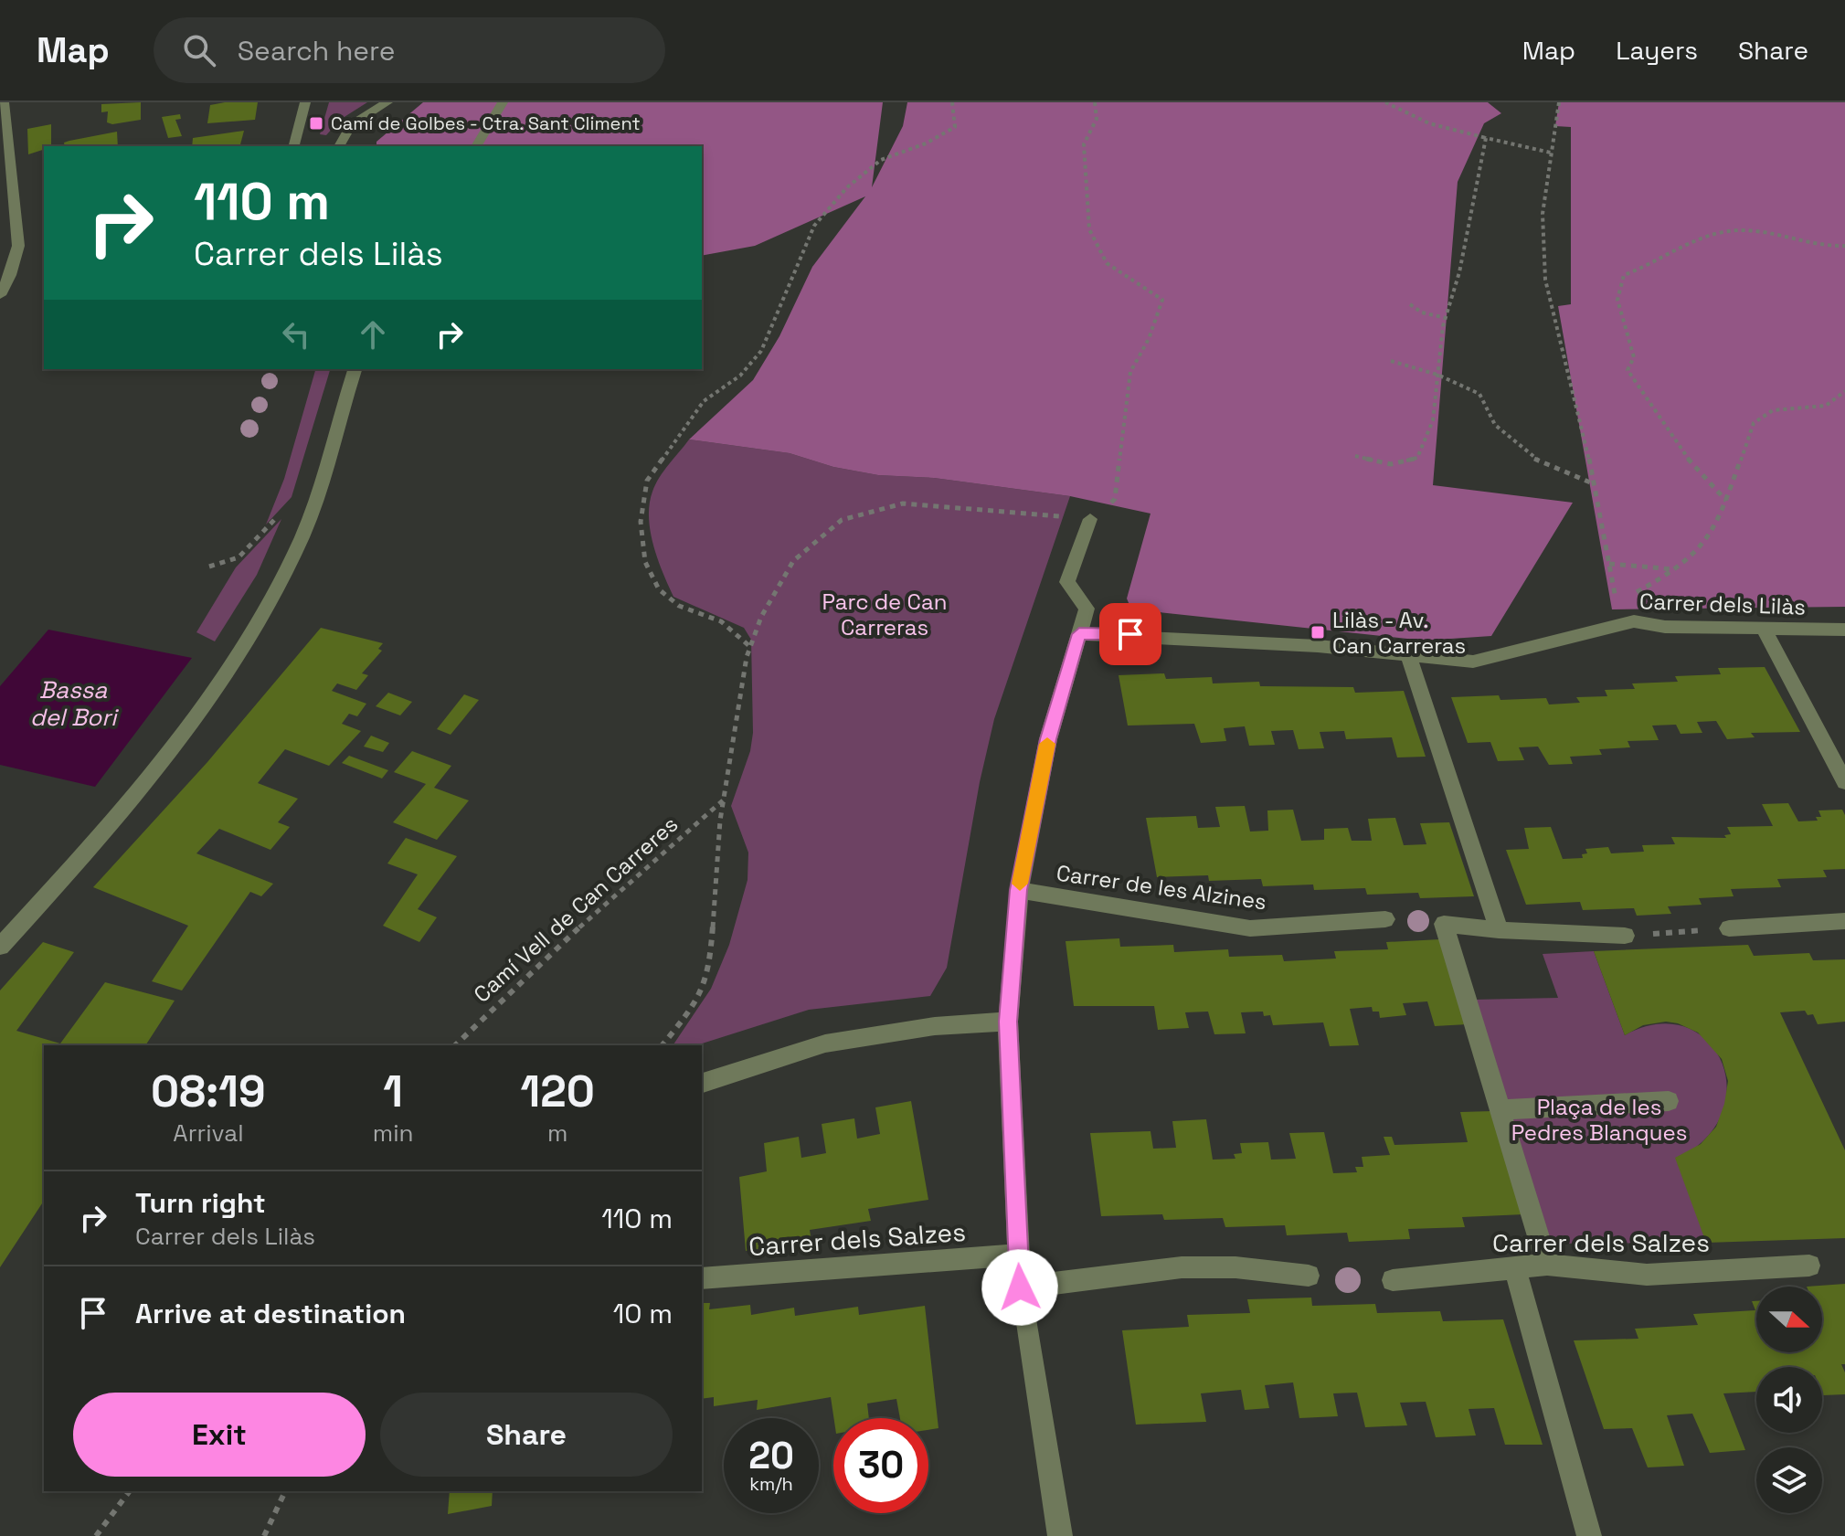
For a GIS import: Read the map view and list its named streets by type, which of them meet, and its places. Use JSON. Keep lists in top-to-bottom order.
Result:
{
  "streets": {
    "street": ["Carrer dels Lilàs", "Carrer de les Alzines", "Carrer dels Salzes"],
    "path": ["Camí Vell de Can Carreres"]
  },
  "water": ["Bassa del Bori"],
  "parks": ["Parc de Can Carreras", "Plaça de les Pedres Blanques"],
  "places": {
    "transit": ["Camí de Golbes - Ctra. Sant Climent", "Lilàs - Av. Can Carreras"]
  },
  "north": "right",
  "page": {
    "header": "Map",
    "search": "Search here",
    "nav": ["Map", "Layers", "Share"],
    "turn": ["110 m", "Carrer dels Lilàs"],
    "eta": [
      "08:19",
      "Arrival",
      "1",
      "min",
      "120",
      "m"
    ],
    "list": [
      {
        "name": "Turn right",
        "note": "Carrer dels Lilàs",
        "value": "110 m"
      },
      {
        "name": "Arrive at destination",
        "value": "10 m"
      }
    ],
    "buttons": ["Exit", "Share"],
    "speed": "20 km/h",
    "limit": "30"
  }
}
